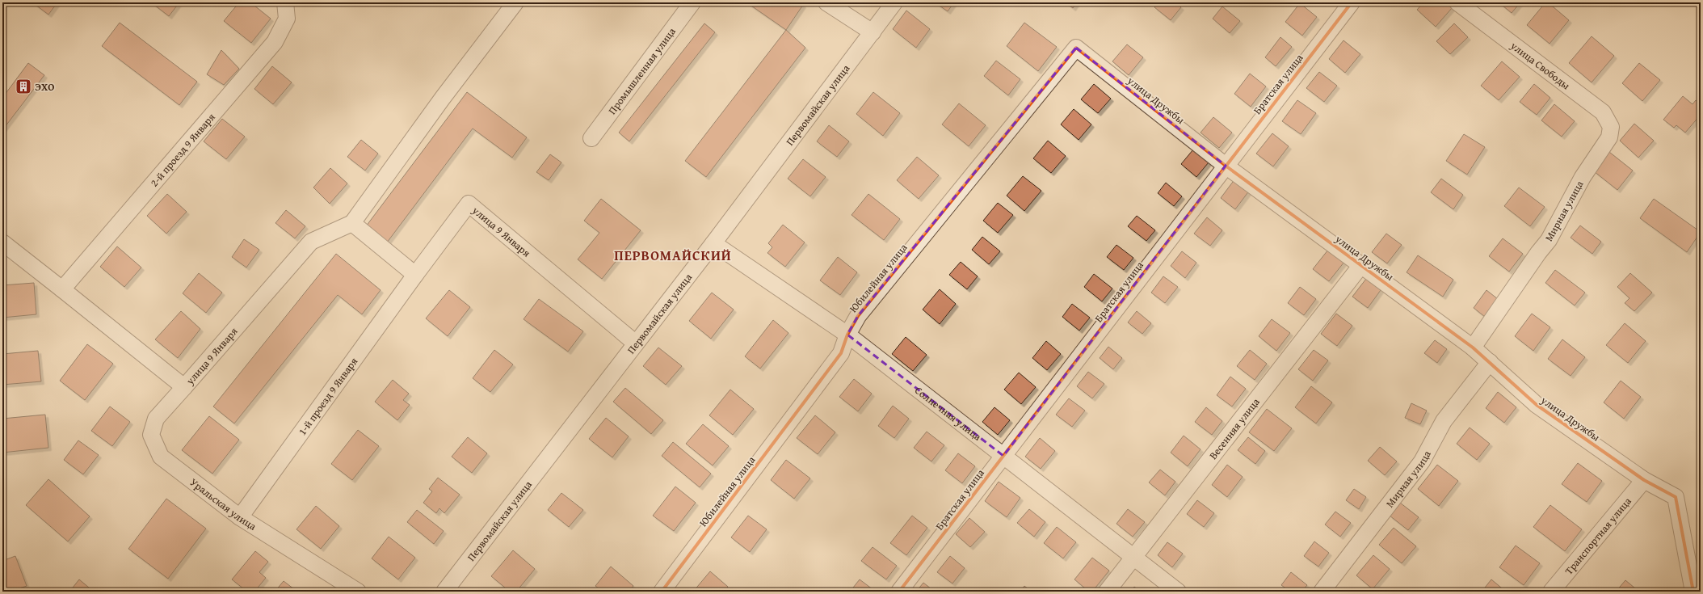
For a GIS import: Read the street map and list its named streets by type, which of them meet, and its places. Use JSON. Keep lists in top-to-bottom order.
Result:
{
  "streets": {
    "street": [
      "улица Свободы",
      "Промышленная улица",
      "Братская улица",
      "улица Дружбы",
      "Первомайская улица",
      "2-й проезд 9 Января",
      "Мирная улица",
      "улица 9 Января",
      "Юбилейная улица",
      "1-й проезд 9 Января",
      "Солнечная улица",
      "Весенняя улица",
      "Уральская улица",
      "Транспортная улица"
    ]
  },
  "crossings": [
    ["улица Свободы", "Мирная улица"],
    ["Братская улица", "улица Дружбы"],
    ["Братская улица", "Солнечная улица"],
    ["улица Дружбы", "Мирная улица"],
    ["улица Дружбы", "Юбилейная улица"],
    ["улица Дружбы", "Весенняя улица"],
    ["улица Дружбы", "Транспортная улица"],
    ["Первомайская улица", "улица 9 Января"],
    ["Первомайская улица", "Солнечная улица"],
    ["2-й проезд 9 Января", "улица 9 Января"],
    ["улица 9 Января", "1-й проезд 9 Января"],
    ["улица 9 Января", "Уральская улица"],
    ["Юбилейная улица", "Солнечная улица"],
    ["1-й проезд 9 Января", "Уральская улица"],
    ["Солнечная улица", "Весенняя улица"]
  ],
  "districts": ["ПЕРВОМАЙСКИЙ"],
  "places": {
    "building": ["ЭХО"]
  }
}
